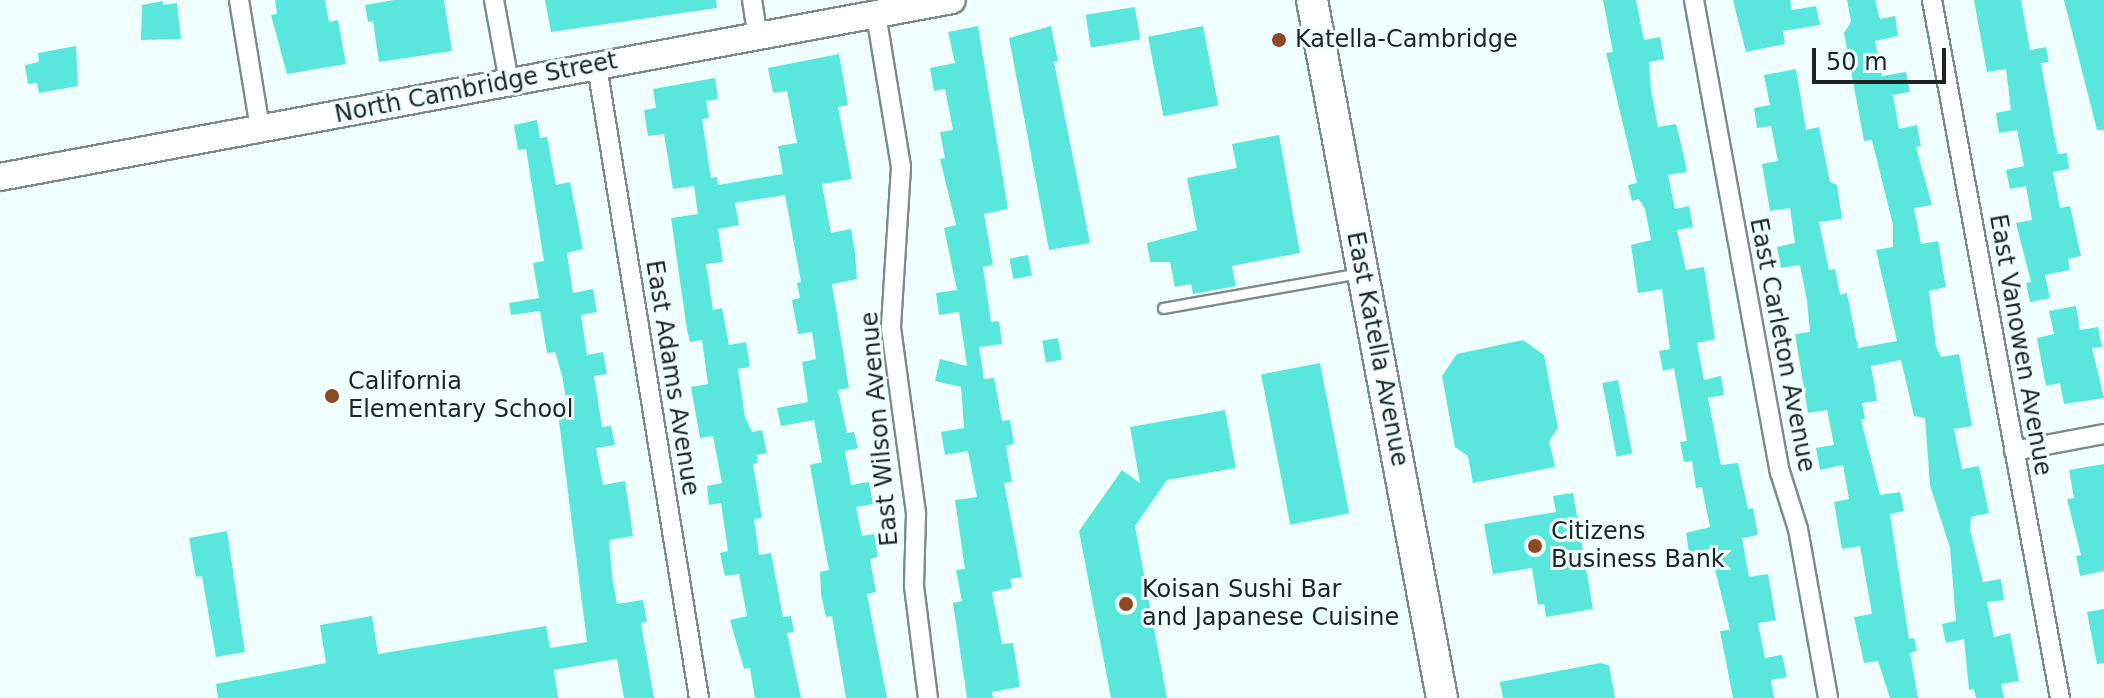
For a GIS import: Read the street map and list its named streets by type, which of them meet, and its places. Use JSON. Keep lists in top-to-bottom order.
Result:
{
  "streets": {
    "main road": ["East Katella Avenue"],
    "street": [
      "North Cambridge Street",
      "East Carleton Avenue",
      "East Vanowen Avenue",
      "East Adams Avenue",
      "East Wilson Avenue"
    ]
  },
  "crossings": [
    ["North Cambridge Street", "East Adams Avenue"],
    ["North Cambridge Street", "East Wilson Avenue"]
  ],
  "places": [
    "Katella-Cambridge",
    "California Elementary School",
    "Citizens Business Bank",
    "Koisan Sushi Bar and Japanese Cuisine"
  ],
  "scale_bar": "50 m"
}
